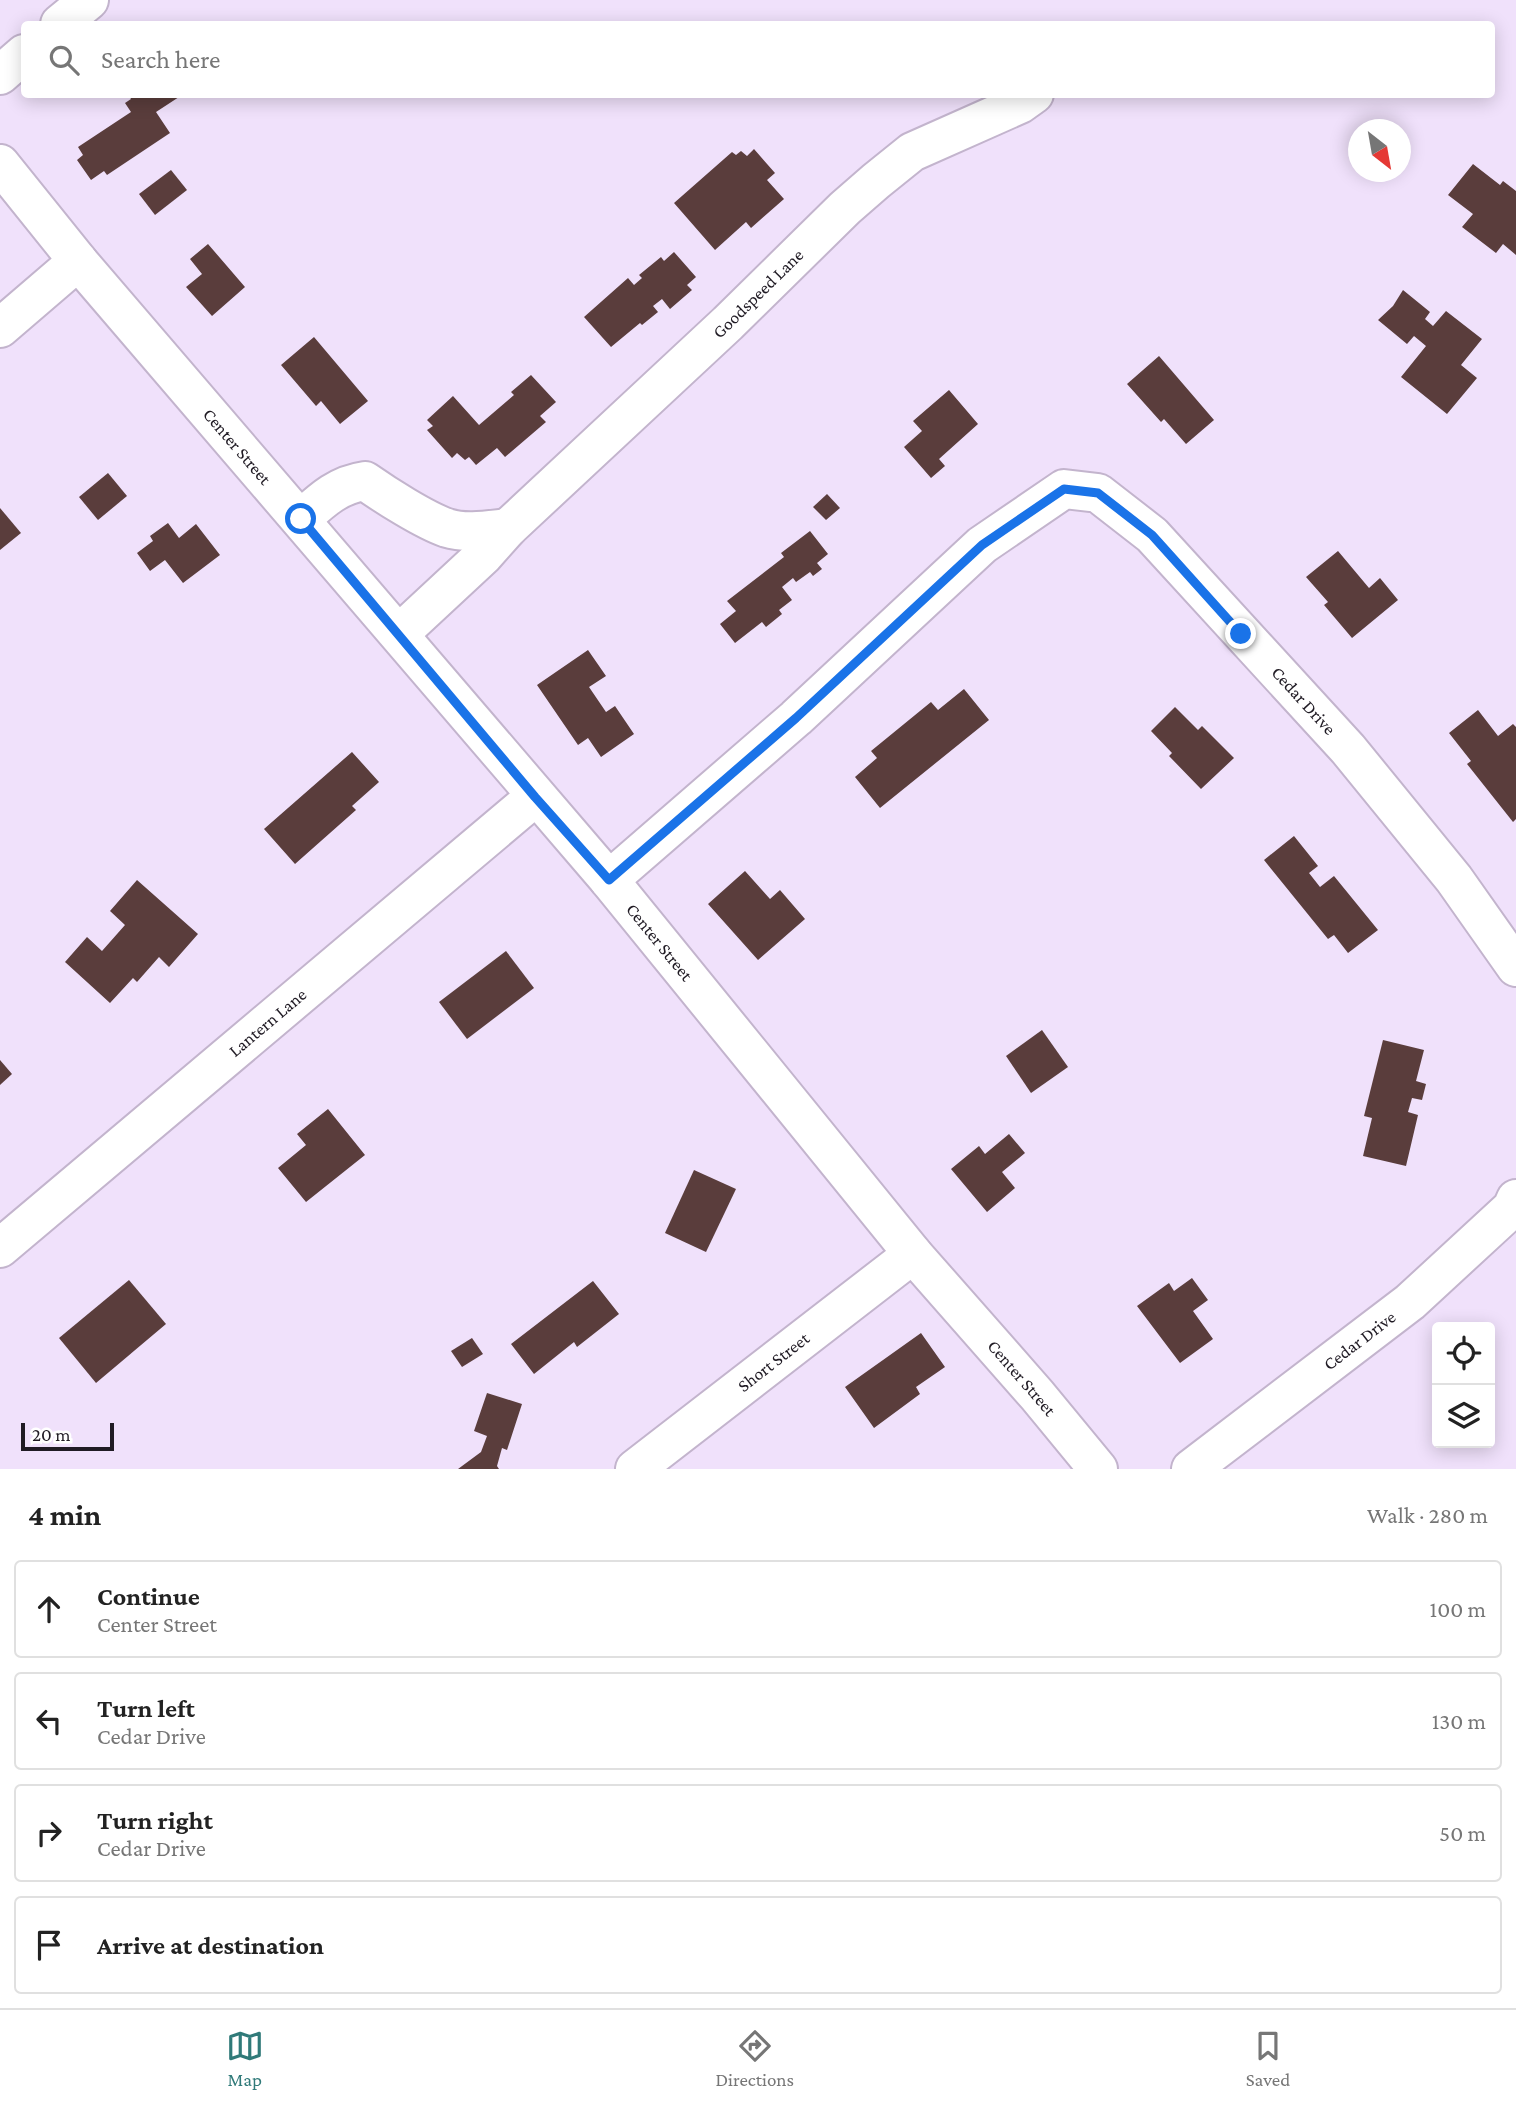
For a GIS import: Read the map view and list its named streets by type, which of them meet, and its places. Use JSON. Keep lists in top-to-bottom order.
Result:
{
  "streets": {
    "street": [
      "Goodspeed Lane",
      "Center Street",
      "Cedar Drive",
      "Lantern Lane",
      "Short Street"
    ]
  },
  "crossings": [
    ["Goodspeed Lane", "Center Street"],
    ["Center Street", "Cedar Drive"],
    ["Center Street", "Lantern Lane"],
    ["Center Street", "Short Street"]
  ],
  "scale_bar": "20 m",
  "north": "bottom right",
  "page": {
    "search": "Search here",
    "scale": "20 m",
    "heading": ["4 min", "Walk · 280 m"],
    "list": [
      ["Continue", "Center Street", "100 m"],
      ["Turn left", "Cedar Drive", "130 m"],
      ["Turn right", "Cedar Drive", "50 m"],
      "Arrive at destination"
    ],
    "nav": ["Map", "Directions", "Saved"]
  }
}
